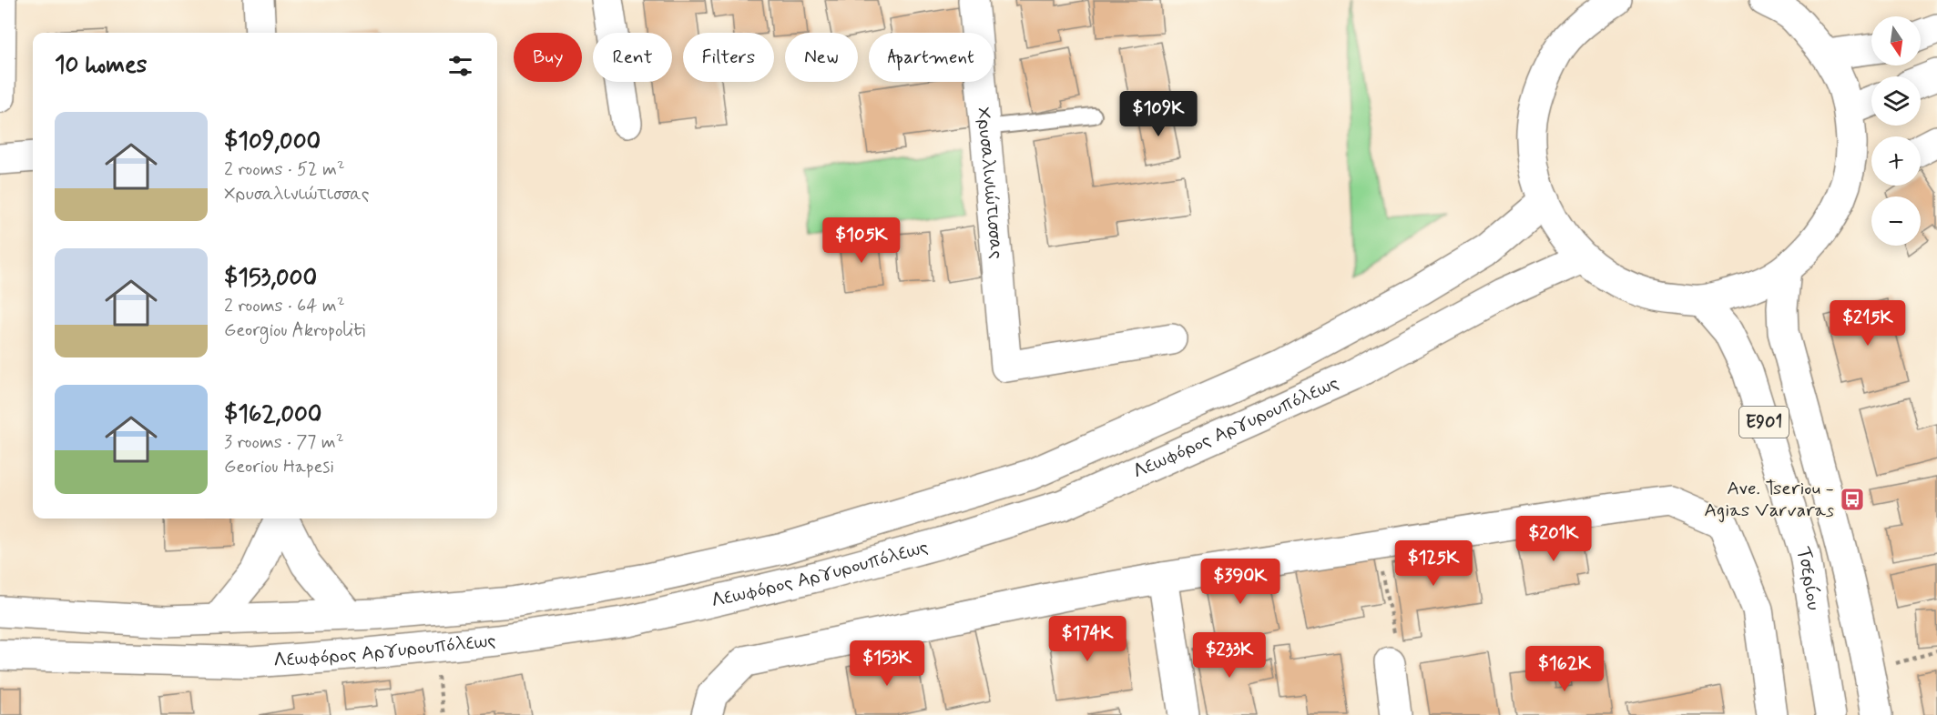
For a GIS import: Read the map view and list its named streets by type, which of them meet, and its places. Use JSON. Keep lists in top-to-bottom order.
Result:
{
  "streets": {
    "main road": [
      "Χρυσαλινιώτισσας",
      "E901",
      "Λεωφόρος Αργυρουπόλεως",
      "Τσερίου"
    ]
  },
  "places": {
    "bus stop": ["Ave. Tseriou - Agias Varvaras"]
  },
  "north": "bottom",
  "page": {
    "map_buttons": ["+", "−"],
    "chip": [
      "Buy",
      "Rent",
      "Filters",
      "New",
      "Apartment"
    ],
    "heading": "10 homes",
    "price": [
      "$109K",
      "$105K",
      "$215K",
      "$201K",
      "$125K",
      "$390K",
      "$174K",
      "$233K",
      "$153K",
      "$162K"
    ],
    "list": [
      {
        "name": "$109,000",
        "note": "2 rooms · 52 m² · Χρυσαλινιώτισσας"
      },
      {
        "name": "$153,000",
        "note": "2 rooms · 64 m² · Georgiou Akropoliti"
      },
      {
        "name": "$162,000",
        "note": "3 rooms · 77 m² · Georiou Hapesi"
      }
    ]
  }
}
